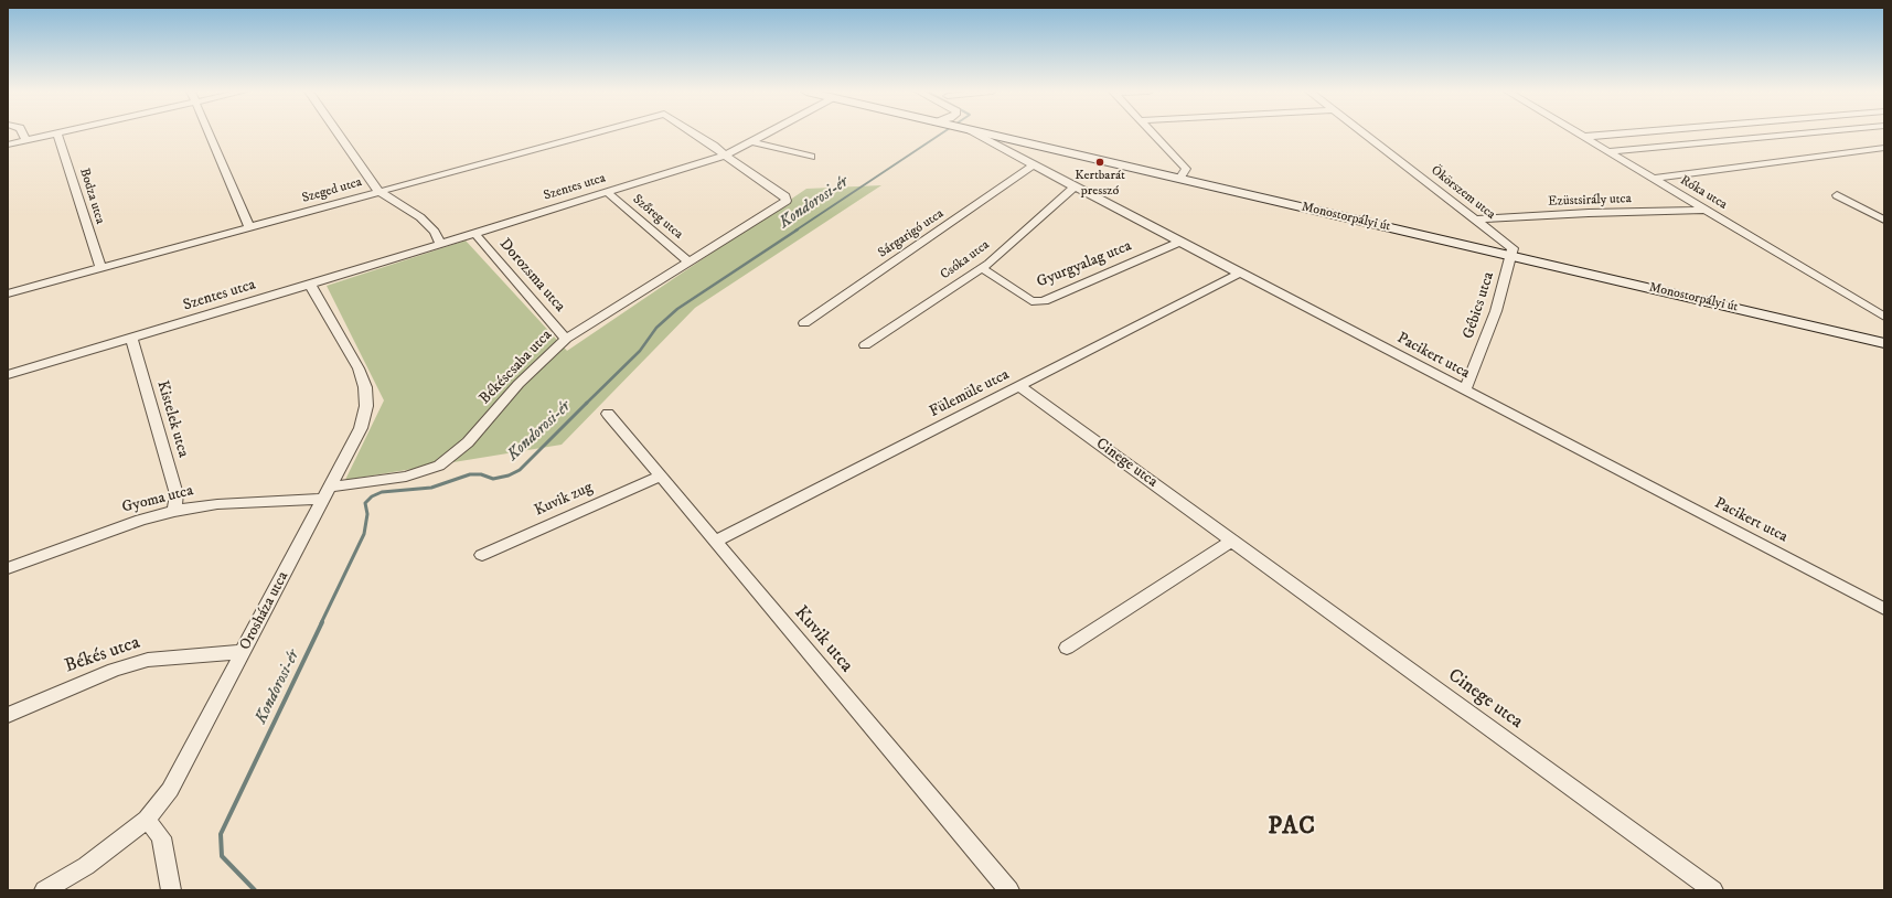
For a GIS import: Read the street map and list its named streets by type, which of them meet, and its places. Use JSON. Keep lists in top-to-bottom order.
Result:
{
  "streets": {
    "street": [
      "Szentes utca",
      "Szeged utca",
      "Ökörszem utca",
      "Róka utca",
      "Bodza utca",
      "Ezüstsirály utca",
      "Szőreg utca",
      "Monostorpályi út",
      "Sárgarigó utca",
      "Csóka utca",
      "Gyurgyalag utca",
      "Dorozsma utca",
      "Gébics utca",
      "Pacikert utca",
      "Békéscsaba utca",
      "Fülemüle utca",
      "Kistelek utca",
      "Cinege utca",
      "Gyoma utca",
      "Kuvik zug",
      "Orosháza utca",
      "Kuvik utca",
      "Békés utca"
    ]
  },
  "crossings": [
    ["Szentes utca", "Szeged utca"],
    ["Szentes utca", "Szőreg utca"],
    ["Szentes utca", "Dorozsma utca"],
    ["Szentes utca", "Békéscsaba utca"],
    ["Szentes utca", "Kistelek utca"],
    ["Szentes utca", "Orosháza utca"],
    ["Szeged utca", "Bodza utca"],
    ["Szeged utca", "Békéscsaba utca"],
    ["Ökörszem utca", "Ezüstsirály utca"],
    ["Ökörszem utca", "Monostorpályi út"],
    ["Ökörszem utca", "Gébics utca"],
    ["Róka utca", "Ezüstsirály utca"],
    ["Szőreg utca", "Békéscsaba utca"],
    ["Monostorpályi út", "Gébics utca"],
    ["Monostorpályi út", "Pacikert utca"],
    ["Sárgarigó utca", "Pacikert utca"],
    ["Csóka utca", "Gyurgyalag utca"],
    ["Csóka utca", "Pacikert utca"],
    ["Gyurgyalag utca", "Pacikert utca"],
    ["Dorozsma utca", "Békéscsaba utca"],
    ["Gébics utca", "Pacikert utca"],
    ["Pacikert utca", "Fülemüle utca"],
    ["Békéscsaba utca", "Gyoma utca"],
    ["Békéscsaba utca", "Orosháza utca"],
    ["Fülemüle utca", "Cinege utca"],
    ["Fülemüle utca", "Kuvik utca"],
    ["Kistelek utca", "Gyoma utca"],
    ["Gyoma utca", "Orosháza utca"],
    ["Kuvik zug", "Kuvik utca"],
    ["Orosháza utca", "Békés utca"]
  ],
  "districts": ["PAC"],
  "water": ["Kondorosi-ér"],
  "places": ["Kertbarát presszó"]
}
